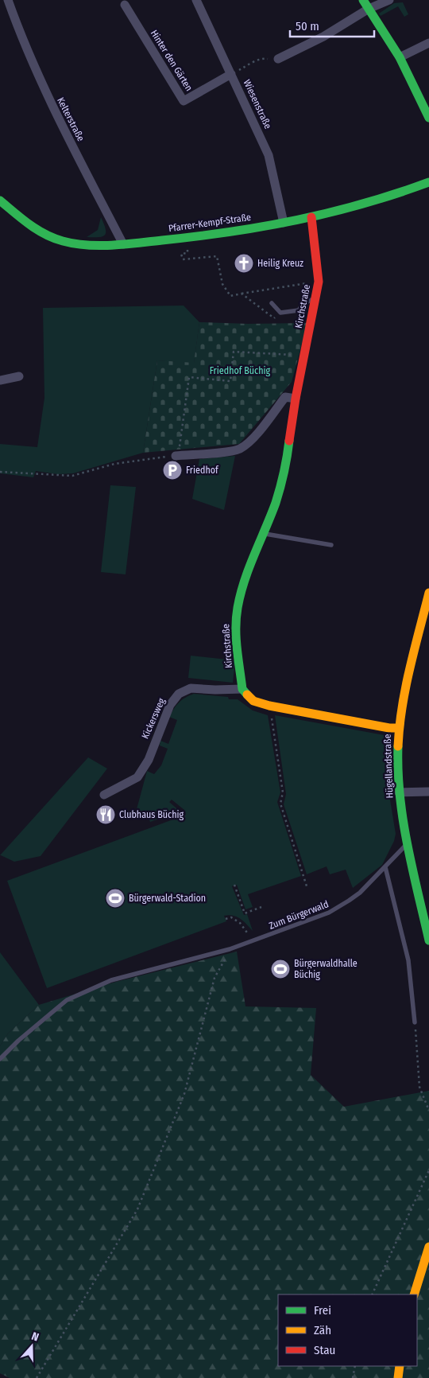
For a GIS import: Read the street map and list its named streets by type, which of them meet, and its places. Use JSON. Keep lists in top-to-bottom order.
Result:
{
  "streets": {
    "street": [
      "Hinter den Gärten",
      "Wiesenstraße",
      "Kelterstraße",
      "Pfarrer-Kempf-Straße",
      "Kirchstraße",
      "Kickersweg",
      "Hügellandstraße"
    ],
    "lane": ["Zum Bürgerwald"]
  },
  "crossings": [
    ["Hinter den Gärten", "Wiesenstraße"],
    ["Wiesenstraße", "Pfarrer-Kempf-Straße"],
    ["Kelterstraße", "Pfarrer-Kempf-Straße"],
    ["Pfarrer-Kempf-Straße", "Kirchstraße"],
    ["Kirchstraße", "Kickersweg"],
    ["Hügellandstraße", "Zum Bürgerwald"]
  ],
  "parks": ["Friedhof Büchig"],
  "places": {
    "church": ["Heilig Kreuz"],
    "parking": ["Friedhof"],
    "restaurant": ["Clubhaus Büchig"],
    "sports": ["Bürgerwald-Stadion", "Bürgerwaldhalle Büchig"]
  },
  "legend": ["Frei", "Zäh", "Stau"],
  "scale_bar": "50 m",
  "north": "top"
}
